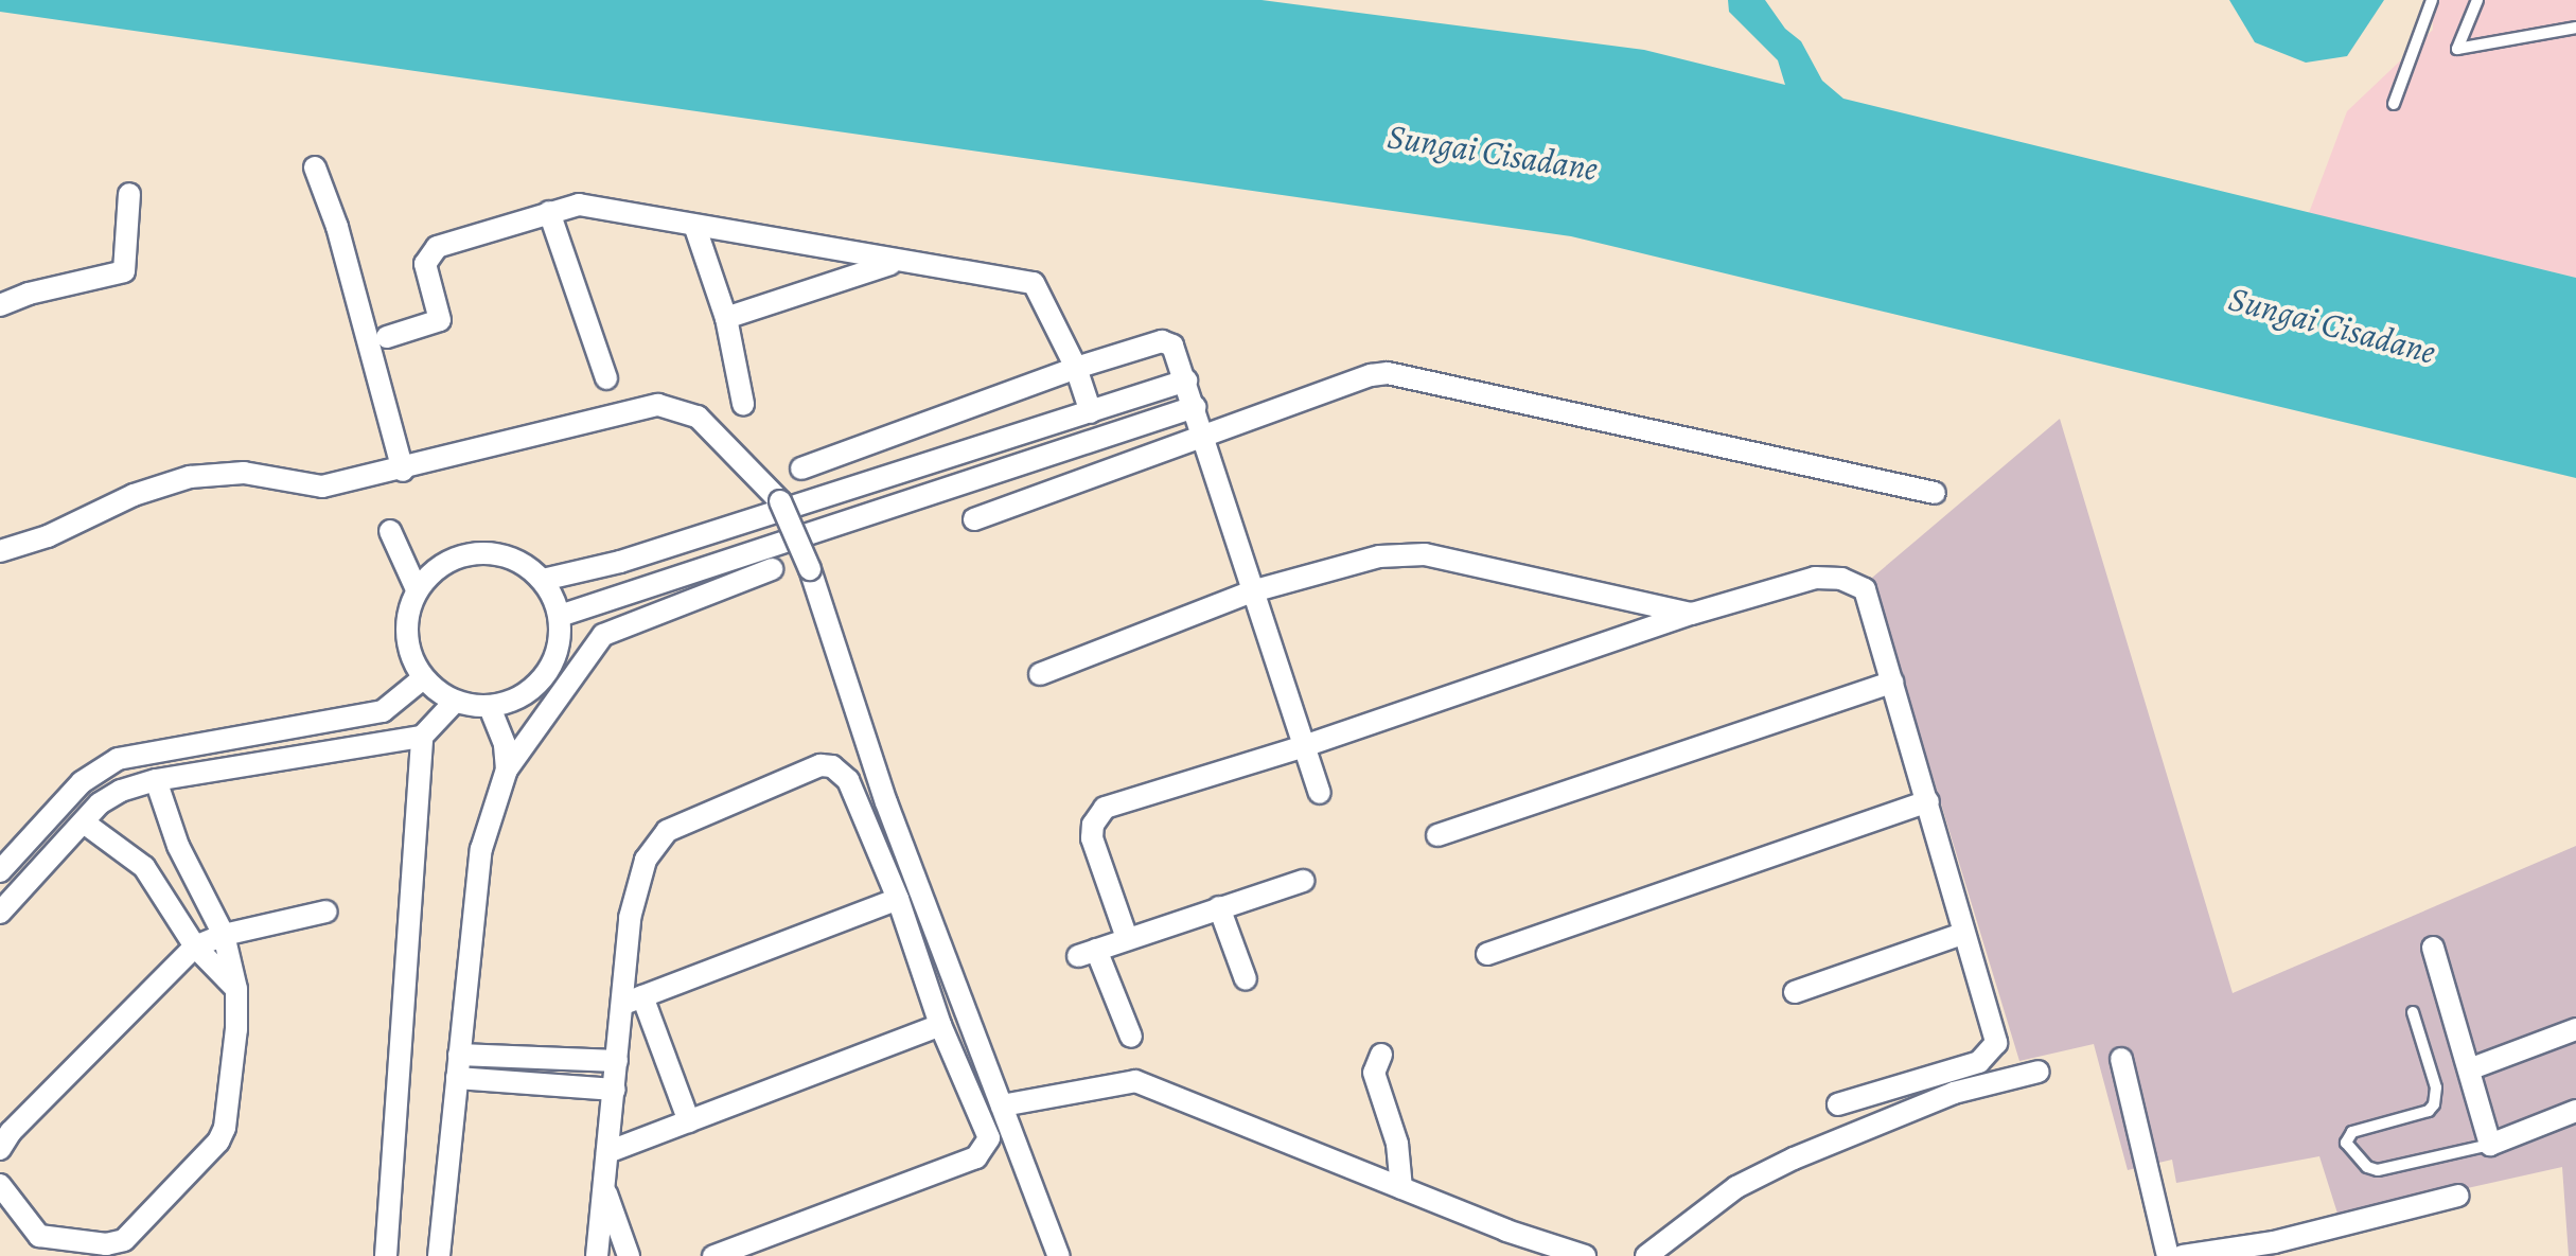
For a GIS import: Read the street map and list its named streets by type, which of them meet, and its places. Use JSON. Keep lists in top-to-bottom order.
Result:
{
  "water": ["Sungai Cisadane"]
}
